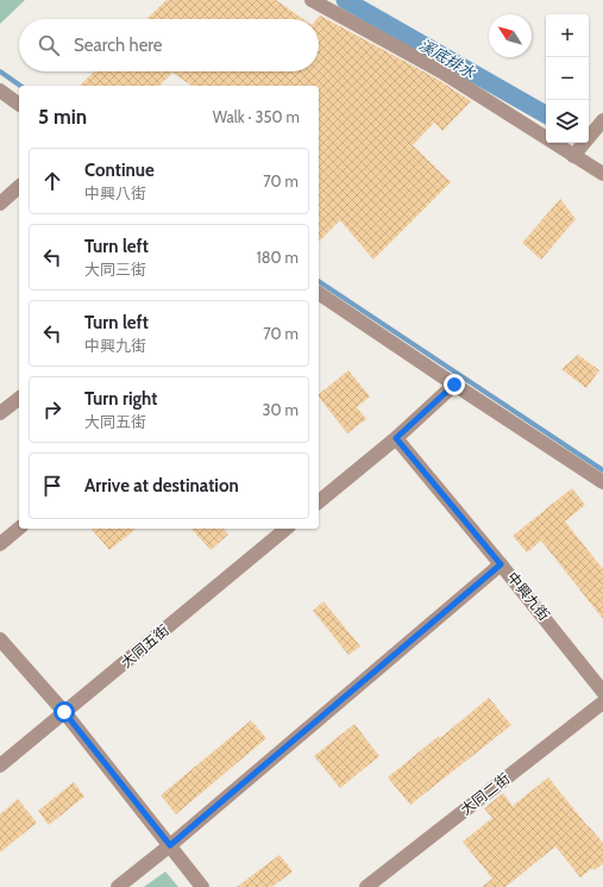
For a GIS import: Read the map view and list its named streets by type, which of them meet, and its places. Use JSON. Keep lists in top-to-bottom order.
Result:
{
  "streets": {
    "street": ["中興九街", "大同五街", "大同二街"]
  },
  "water": ["溪底排水"],
  "north": "top left",
  "page": {
    "map_buttons": ["+", "−"],
    "search": "Search here",
    "heading": ["5 min", "Walk · 350 m"],
    "list": [
      ["Continue", "中興八街", "70 m"],
      ["Turn left", "大同三街", "180 m"],
      ["Turn left", "中興九街", "70 m"],
      ["Turn right", "大同五街", "30 m"],
      "Arrive at destination"
    ]
  }
}
